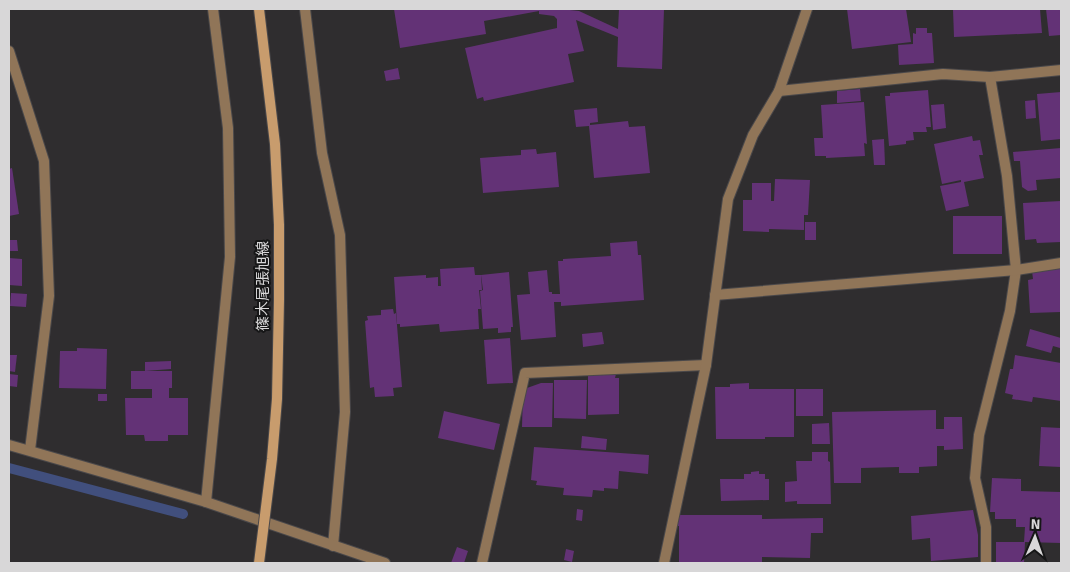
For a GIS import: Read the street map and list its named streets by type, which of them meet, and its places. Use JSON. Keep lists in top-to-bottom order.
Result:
{
  "streets": {
    "main road": ["篠木尾張旭線"]
  },
  "north": "top"
}
